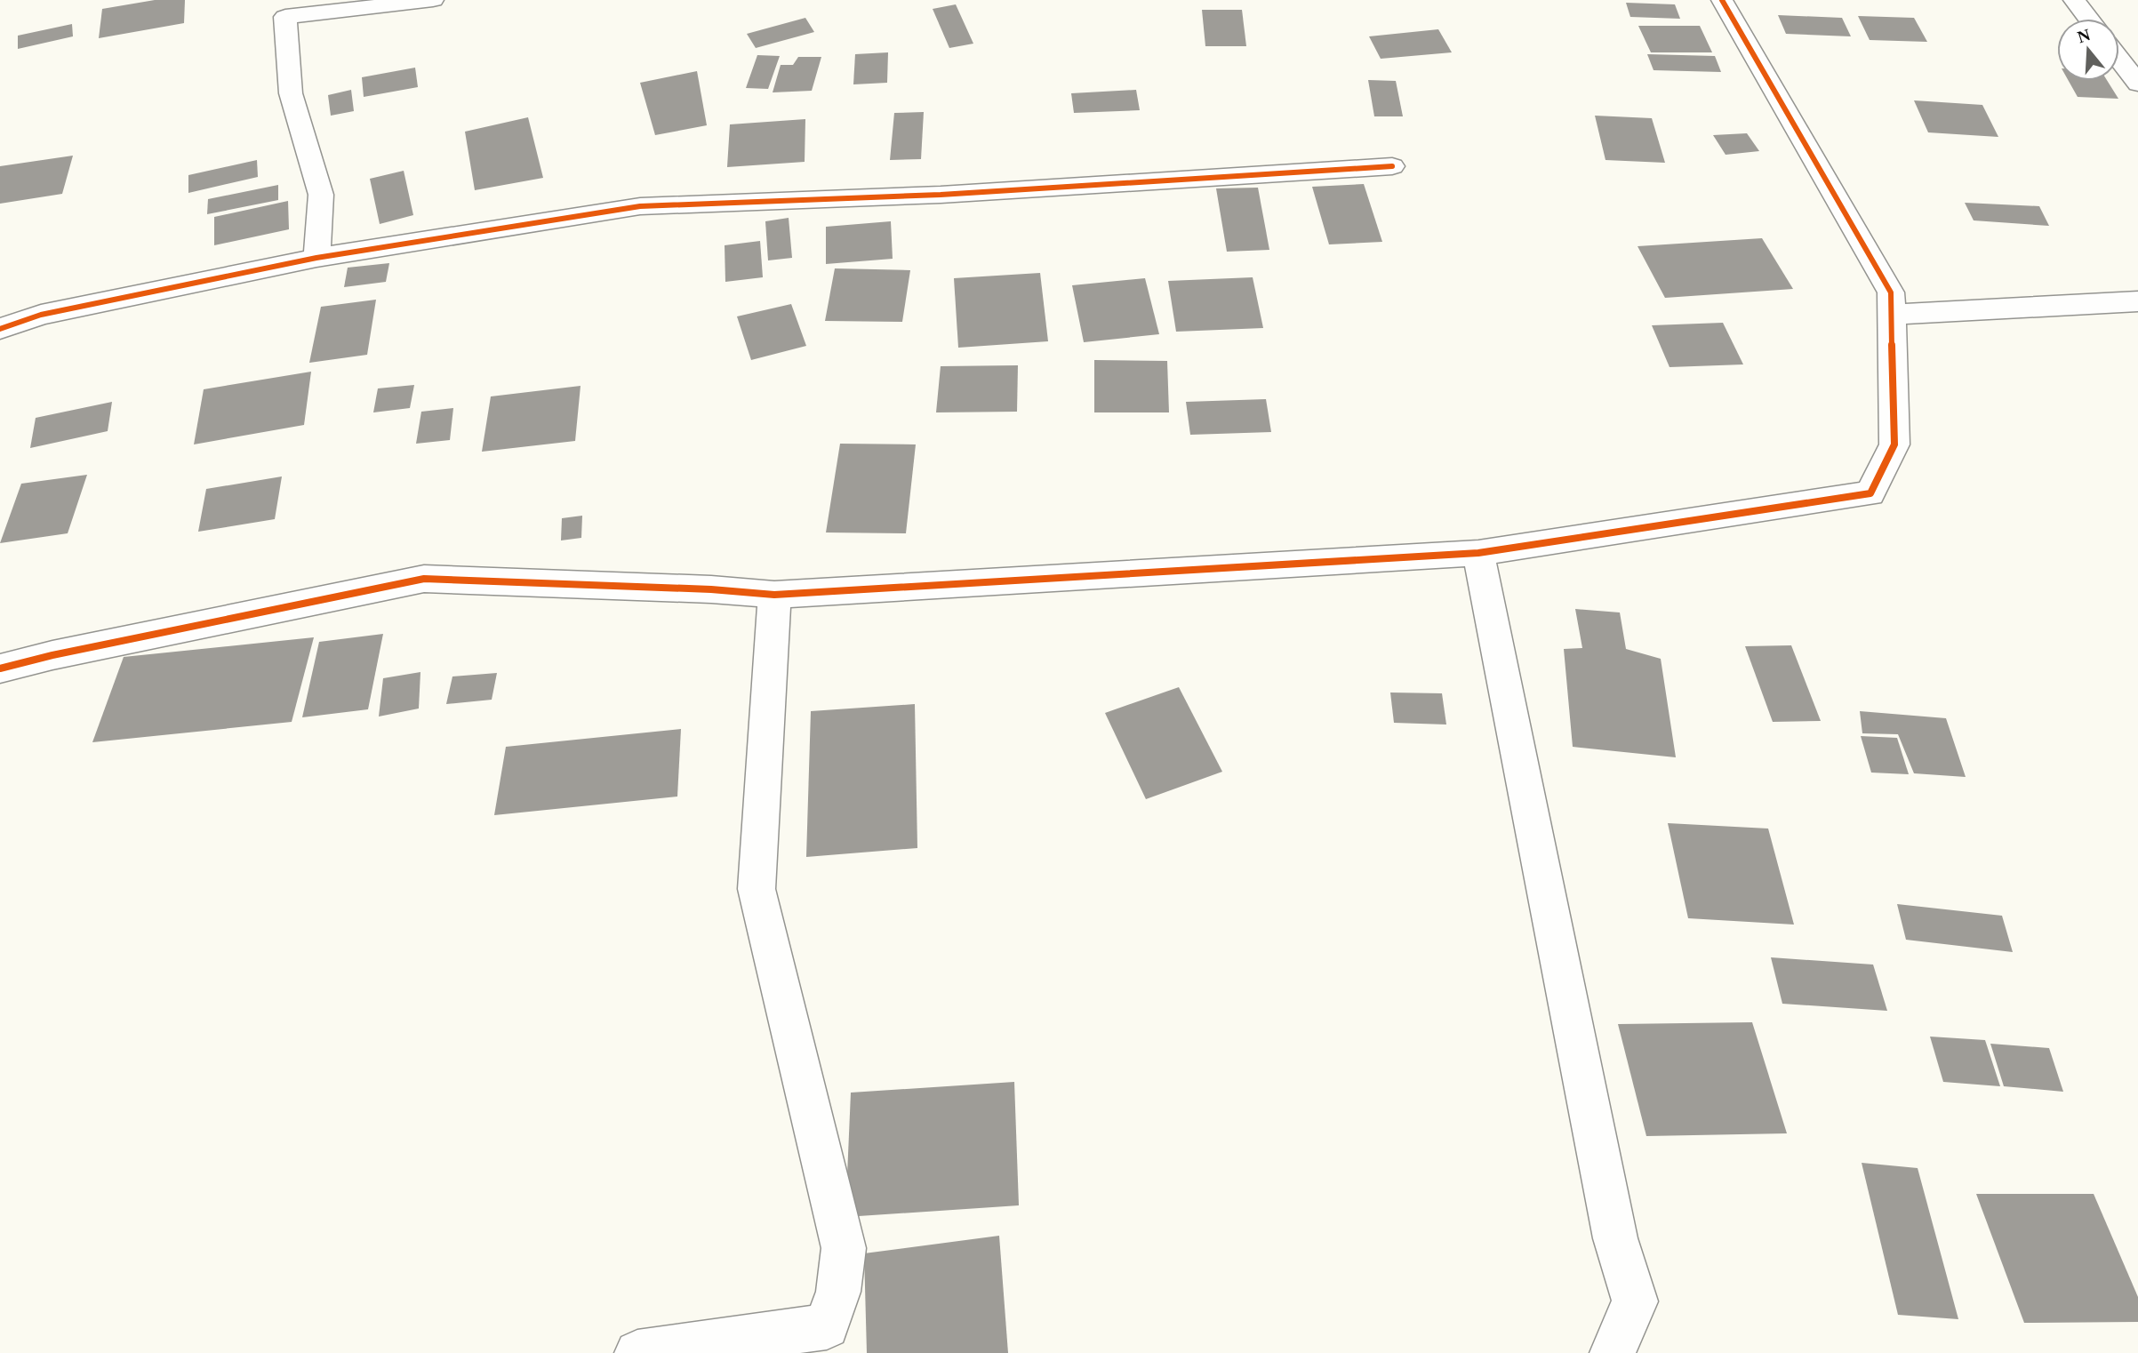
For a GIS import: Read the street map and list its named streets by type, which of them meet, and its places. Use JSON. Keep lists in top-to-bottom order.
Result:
{
  "north": "top"
}
